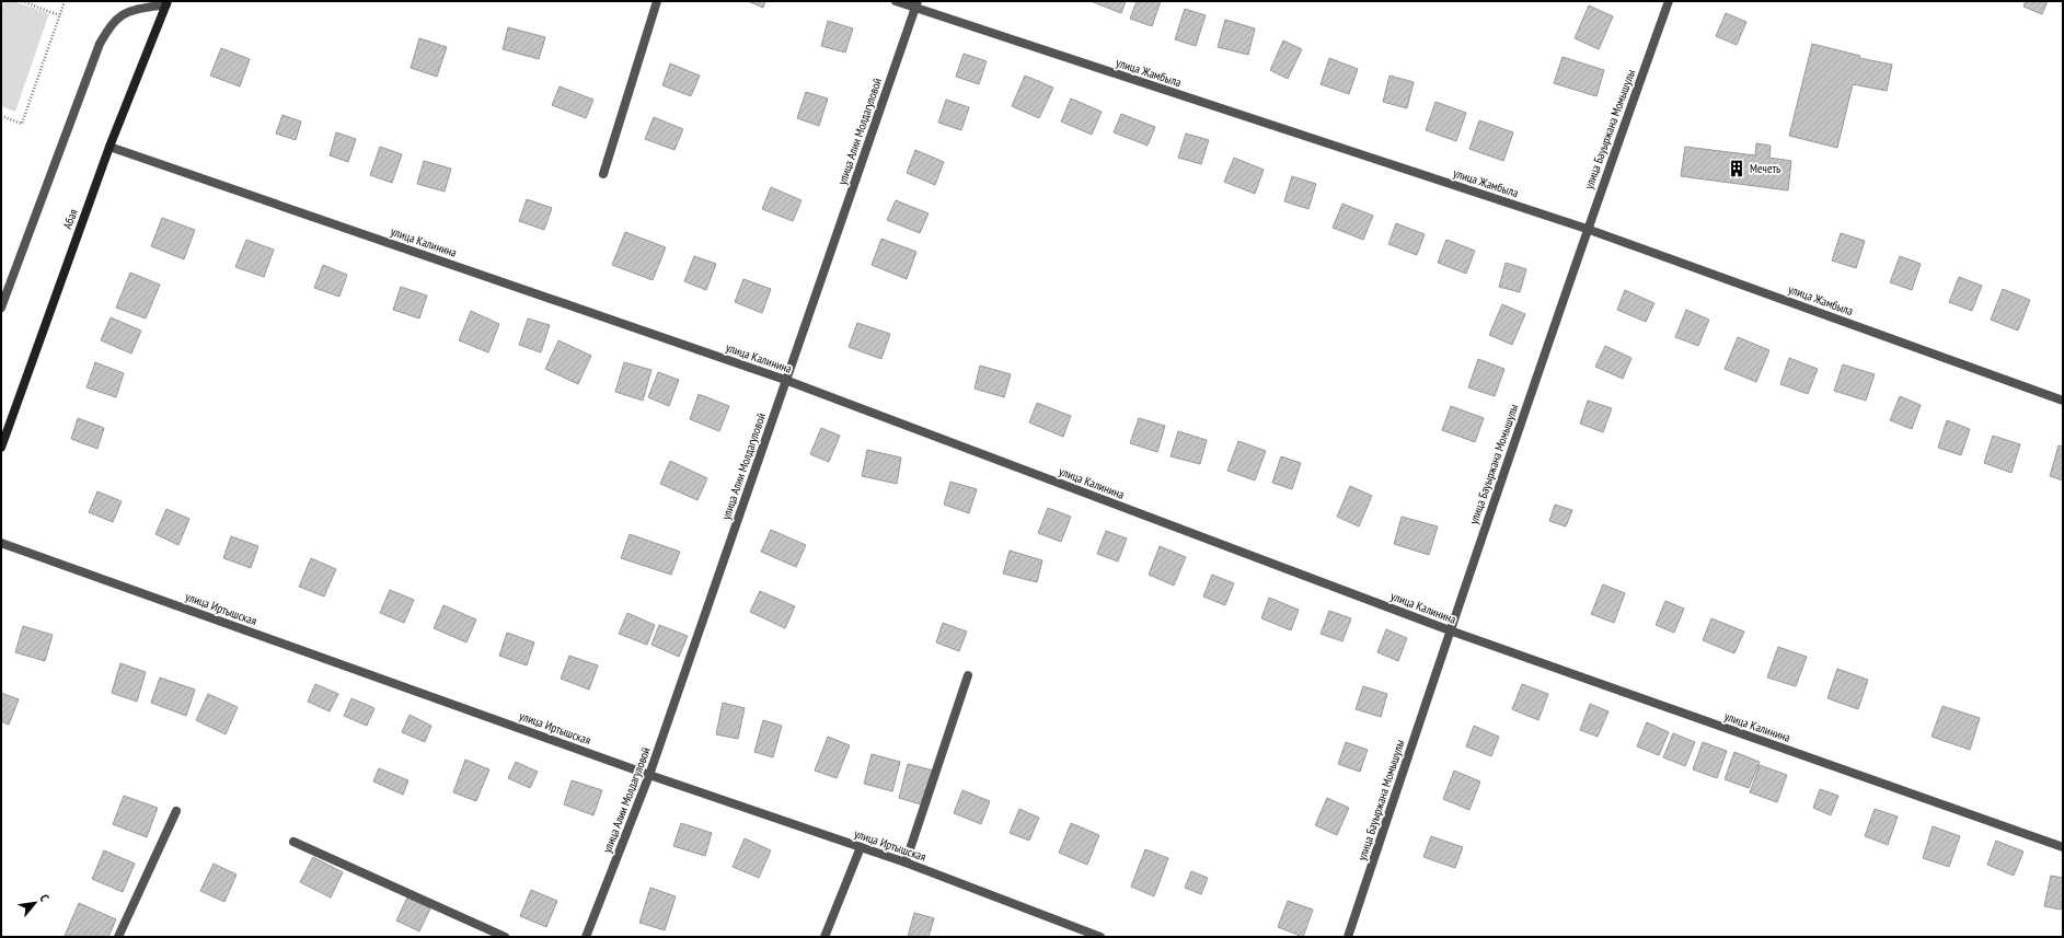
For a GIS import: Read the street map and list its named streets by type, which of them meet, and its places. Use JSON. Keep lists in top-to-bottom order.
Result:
{
  "streets": {
    "street": [
      "улица Жамбыла",
      "улица Бауыржана Момышулы",
      "улица Алии Молдагуловой",
      "Абая",
      "улица Калинина",
      "улица Иртышская"
    ]
  },
  "crossings": [
    ["улица Жамбыла", "улица Бауыржана Момышулы"],
    ["улица Жамбыла", "улица Алии Молдагуловой"],
    ["улица Бауыржана Момышулы", "улица Калинина"],
    ["улица Алии Молдагуловой", "улица Калинина"],
    ["улица Алии Молдагуловой", "улица Иртышская"],
    ["Абая", "улица Калинина"]
  ],
  "places": {
    "building": ["Мечеть"]
  },
  "north": "top right"
}
